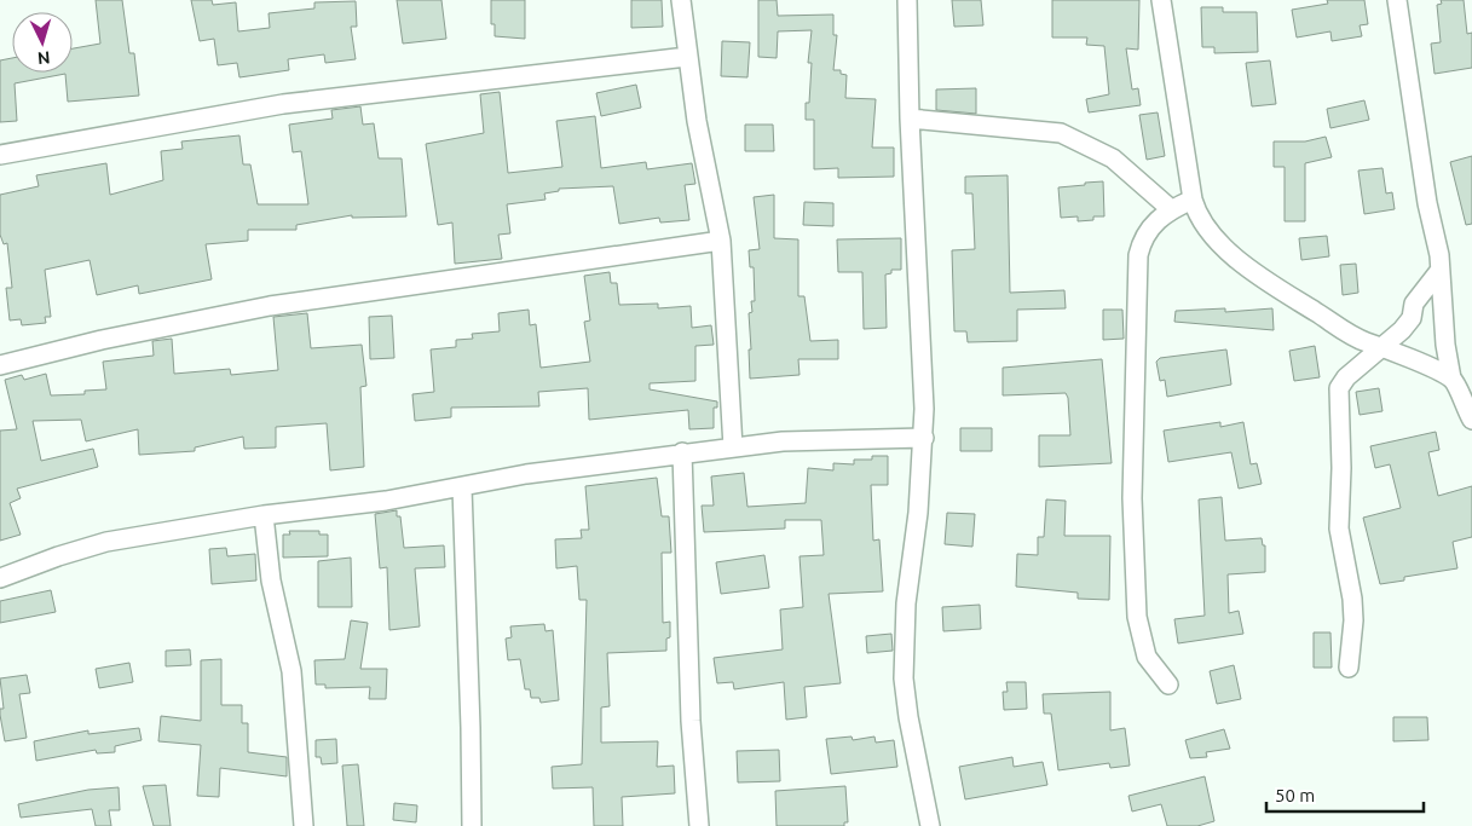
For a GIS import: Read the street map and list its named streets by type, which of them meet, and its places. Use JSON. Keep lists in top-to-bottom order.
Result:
{
  "scale_bar": "50 m",
  "north": "bottom"
}
